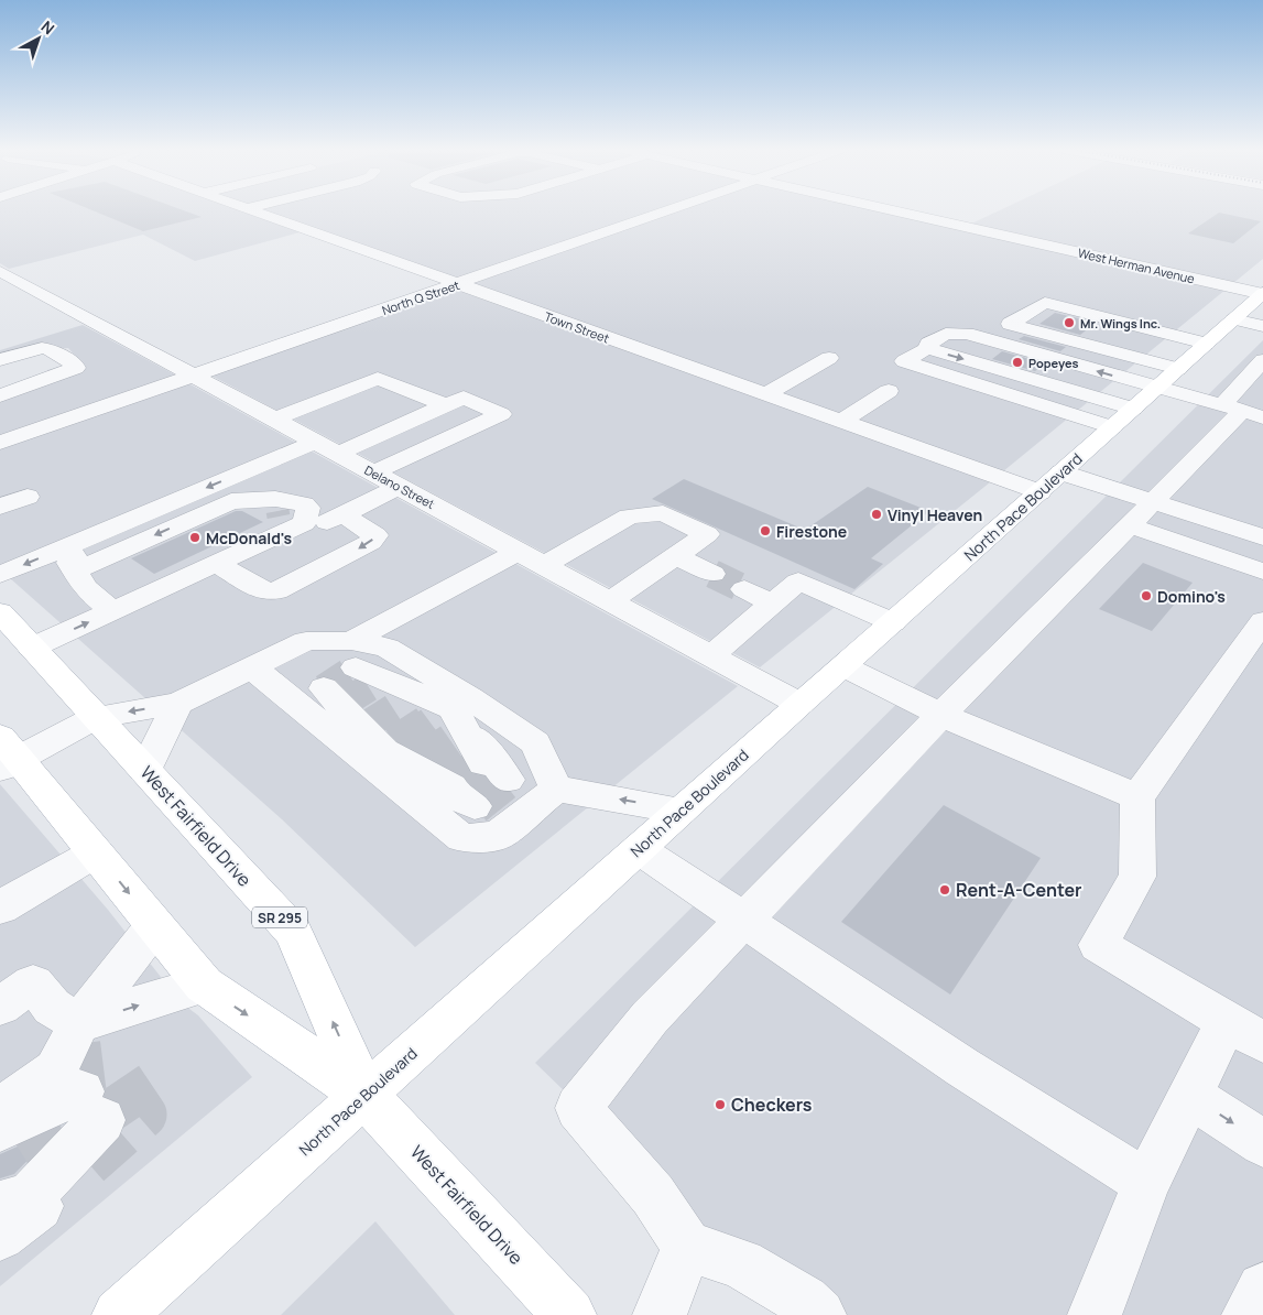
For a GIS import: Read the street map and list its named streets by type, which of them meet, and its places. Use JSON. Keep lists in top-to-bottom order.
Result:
{
  "streets": {
    "main road": ["North Pace Boulevard", "West Fairfield Drive", "SR 295"],
    "street": [
      "West Herman Avenue",
      "North Q Street",
      "Town Street",
      "Delano Street"
    ]
  },
  "crossings": [
    ["West Herman Avenue", "North Pace Boulevard"],
    ["North Q Street", "Town Street"],
    ["North Q Street", "Delano Street"],
    ["Town Street", "North Pace Boulevard"],
    ["Delano Street", "North Pace Boulevard"],
    ["North Pace Boulevard", "West Fairfield Drive"]
  ],
  "places": [
    "Mr. Wings Inc.",
    "Popeyes",
    "Vinyl Heaven",
    "Firestone",
    "McDonald's",
    "Domino's",
    "Rent-A-Center",
    "Checkers"
  ],
  "north": "top right"
}
